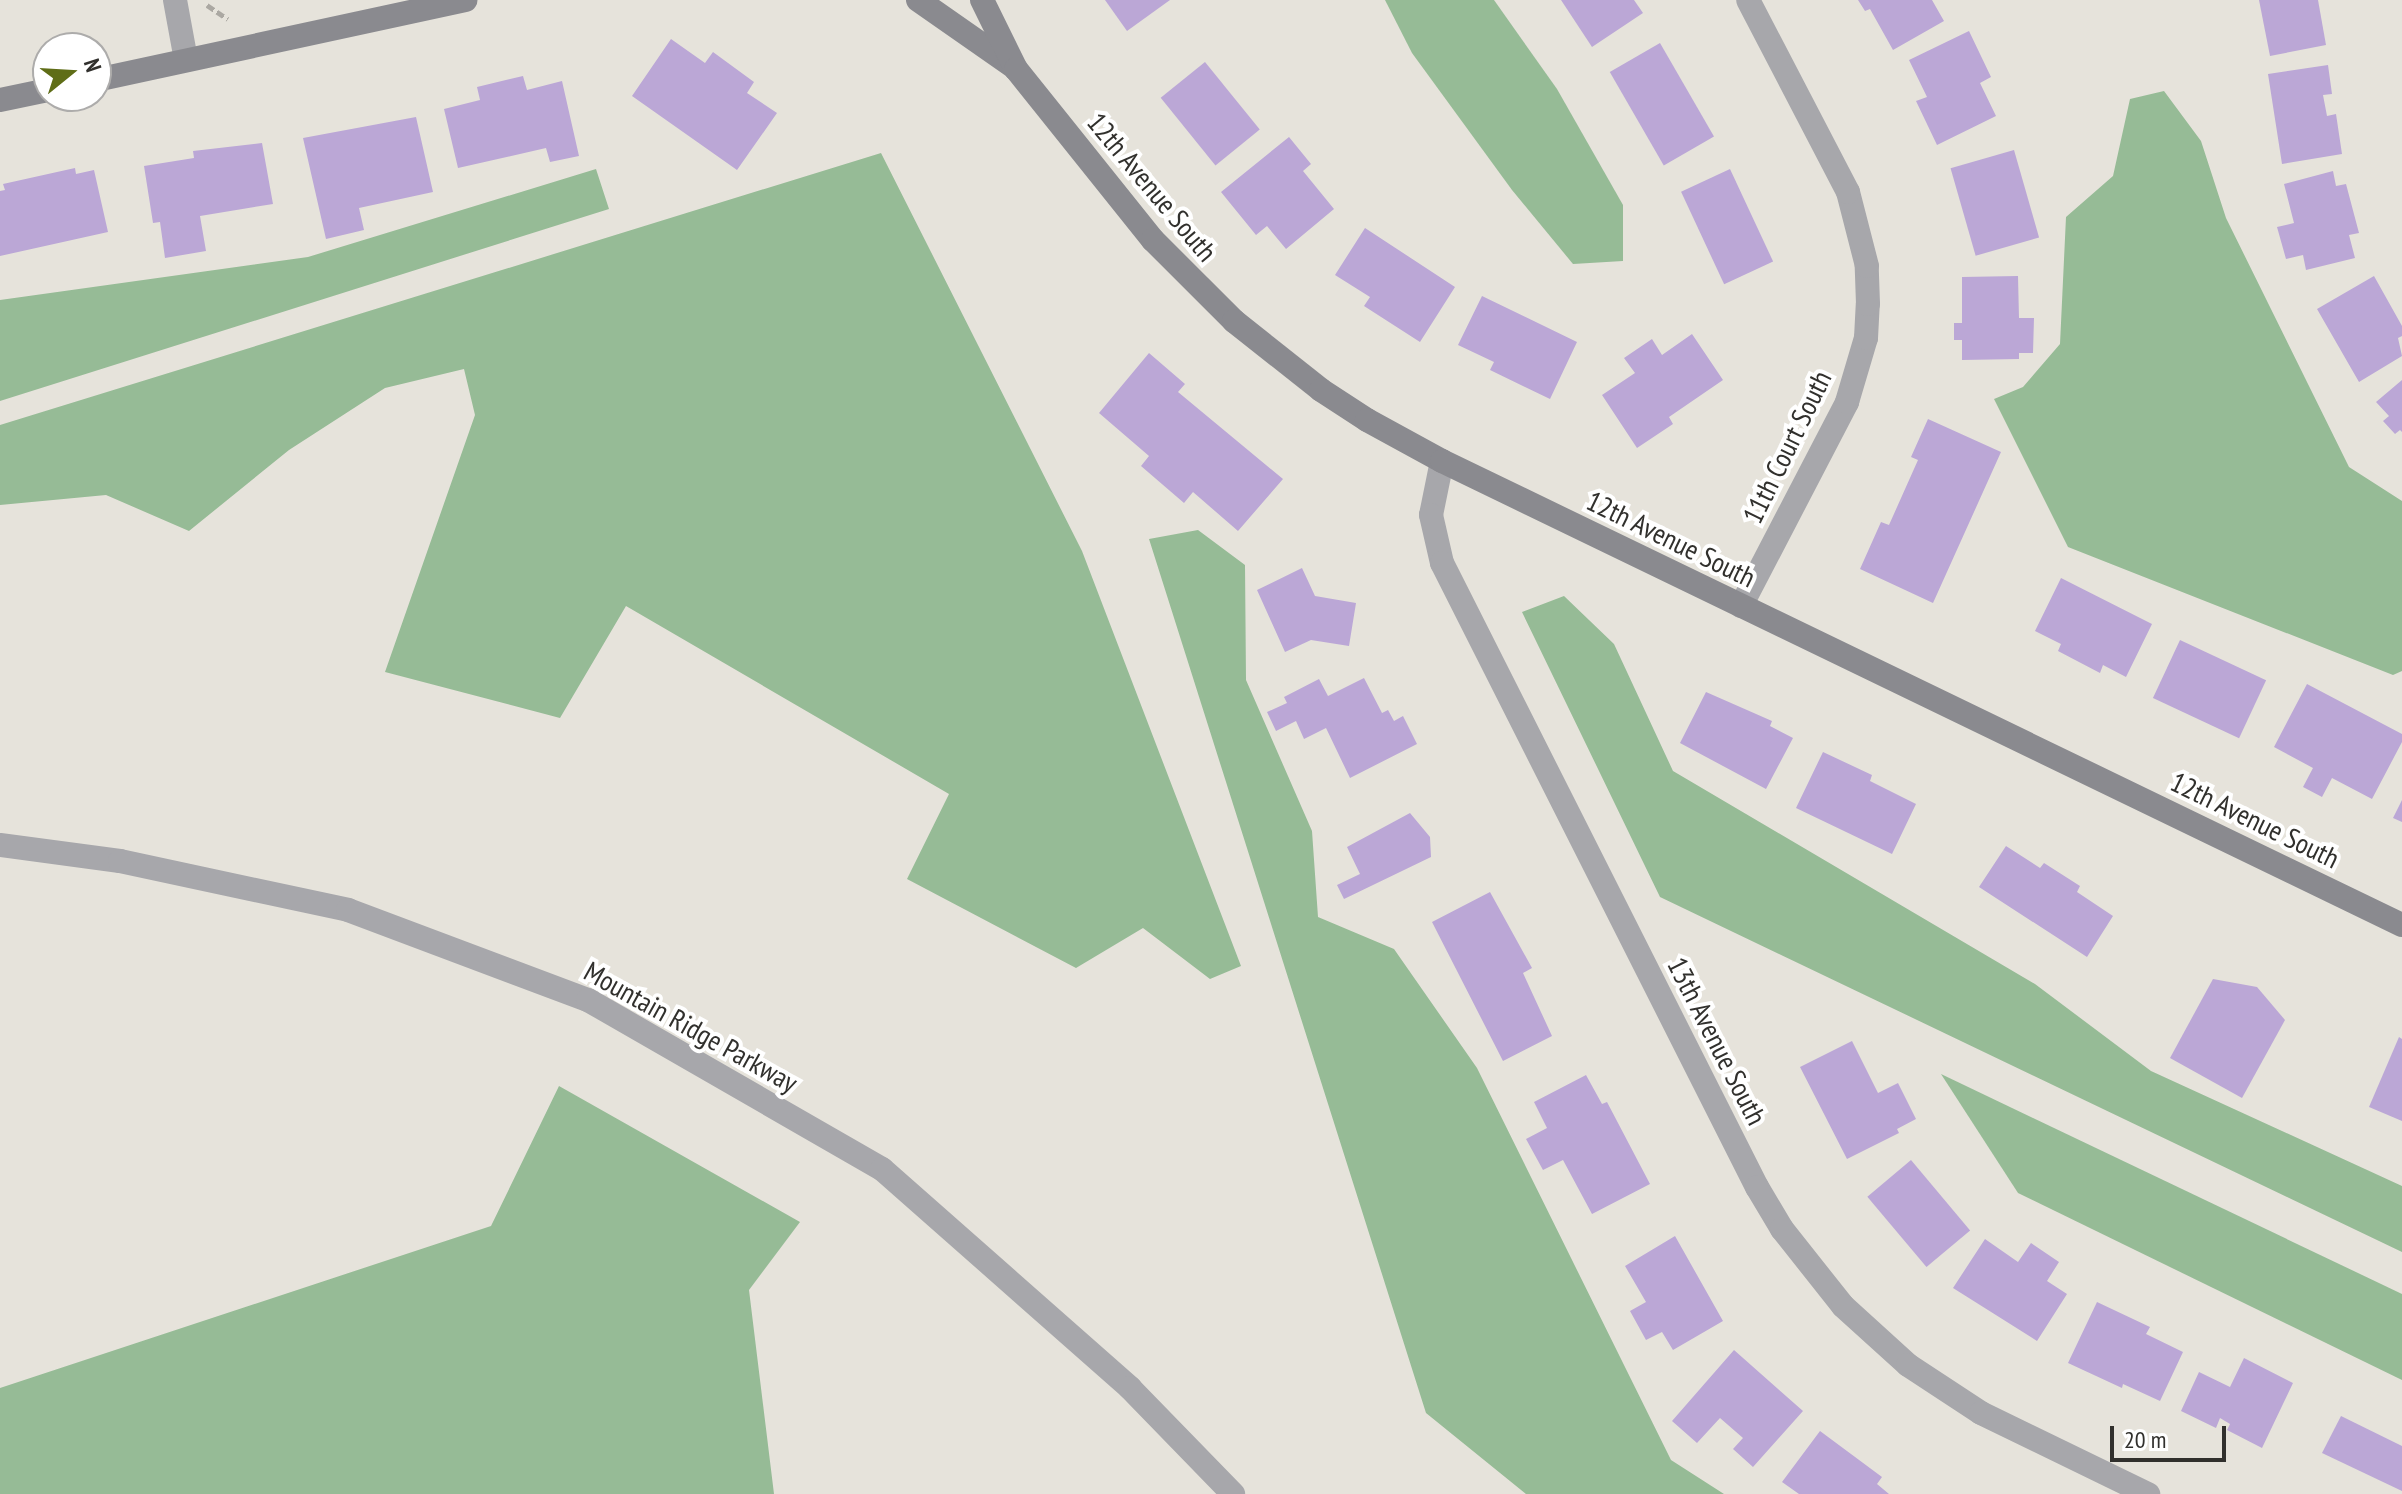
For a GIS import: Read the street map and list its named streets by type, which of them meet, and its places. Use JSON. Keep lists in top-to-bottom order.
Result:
{
  "streets": {
    "street": [
      "12th Avenue South",
      "11th Court South",
      "Mountain Ridge Parkway",
      "13th Avenue South"
    ]
  },
  "crossings": [
    ["12th Avenue South", "11th Court South"],
    ["12th Avenue South", "13th Avenue South"]
  ],
  "scale_bar": "20 m",
  "north": "right"
}
